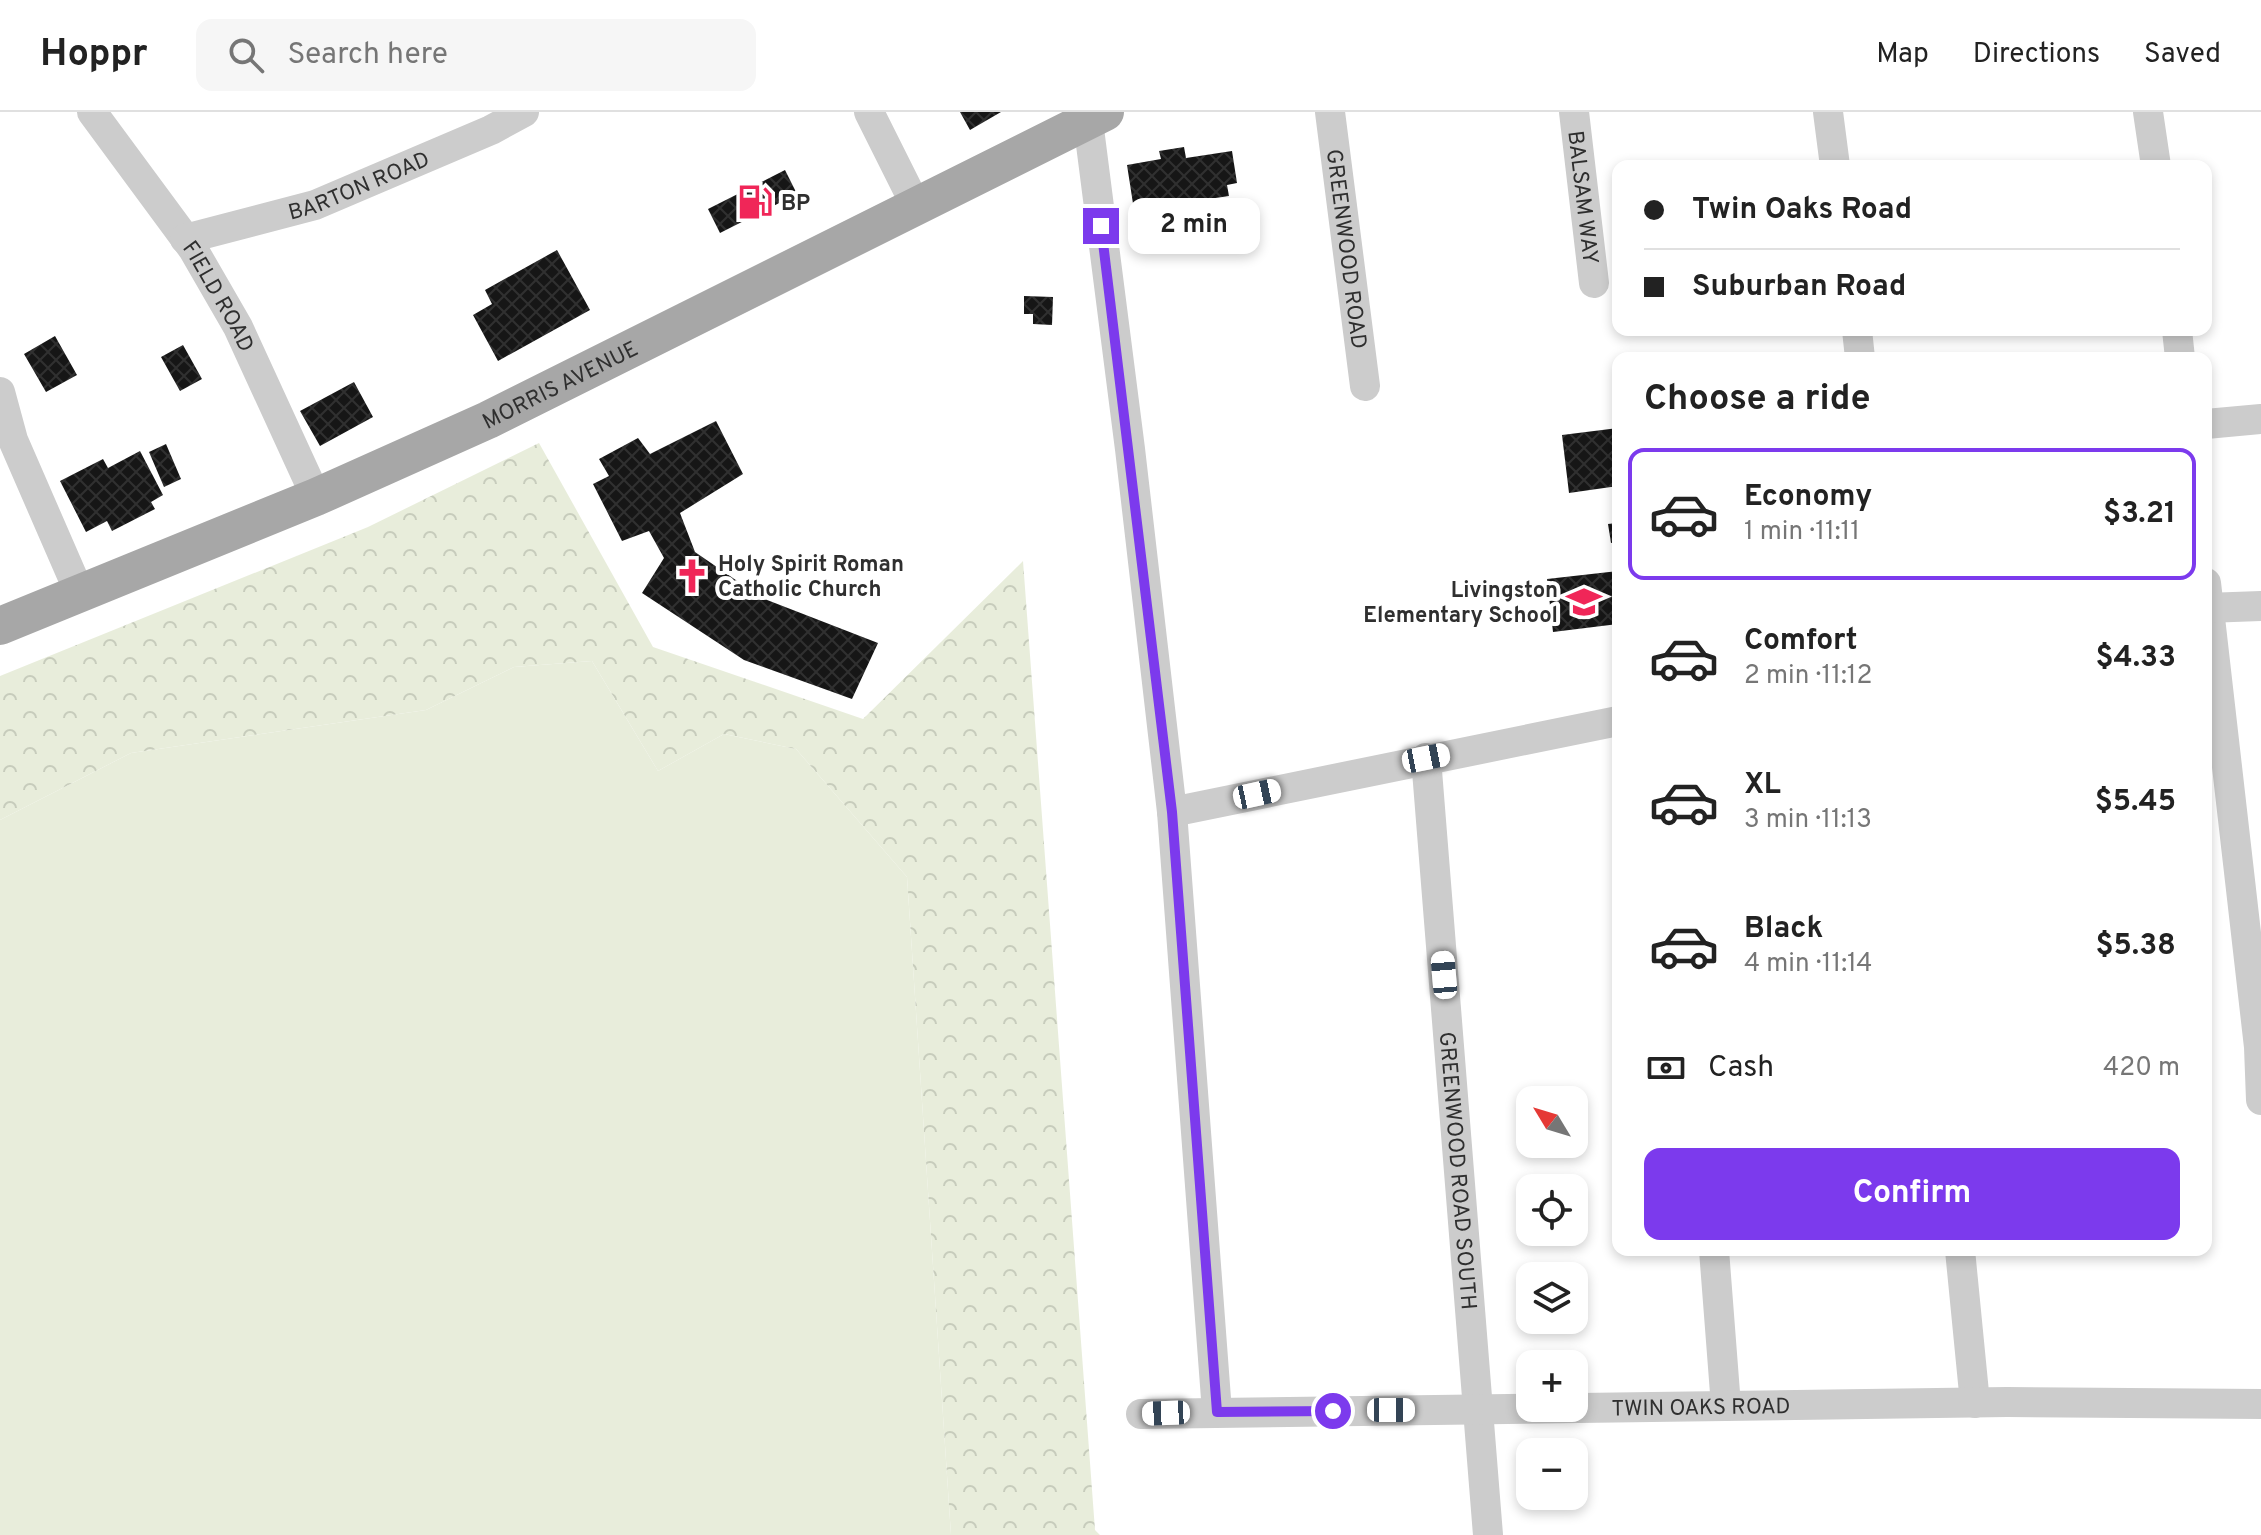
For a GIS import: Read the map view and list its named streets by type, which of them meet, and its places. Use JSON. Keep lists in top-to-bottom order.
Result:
{
  "streets": {
    "main road": ["MORRIS AVENUE"],
    "street": [
      "BARTON ROAD",
      "BALSAM WAY",
      "GREENWOOD ROAD",
      "FIELD ROAD",
      "GREENWOOD ROAD SOUTH",
      "TWIN OAKS ROAD"
    ]
  },
  "crossings": [
    ["BARTON ROAD", "FIELD ROAD"],
    ["FIELD ROAD", "MORRIS AVENUE"],
    ["GREENWOOD ROAD SOUTH", "TWIN OAKS ROAD"]
  ],
  "places": {
    "fuel station": ["BP"],
    "church": ["Holy Spirit Roman Catholic Church"],
    "school or university": ["Livingston Elementary School"]
  },
  "north": "top left",
  "page": {
    "header": "Hoppr",
    "search": "Search here",
    "nav": ["Map", "Directions", "Saved"],
    "banner": ["Twin Oaks Road", "Suburban Road"],
    "bubble": "2 min",
    "heading": "Choose a ride",
    "list": [
      {
        "name": "Economy",
        "note": "1 min · 11:11",
        "value": "$3.21"
      },
      {
        "name": "Comfort",
        "note": "2 min · 11:12",
        "value": "$4.33"
      },
      {
        "name": "XL",
        "note": "3 min · 11:13",
        "value": "$5.45"
      },
      {
        "name": "Black",
        "note": "4 min · 11:14",
        "value": "$5.38"
      }
    ],
    "pay": ["Cash", "420 m"],
    "map_buttons": ["+", "−"],
    "buttons": "Confirm"
  }
}
